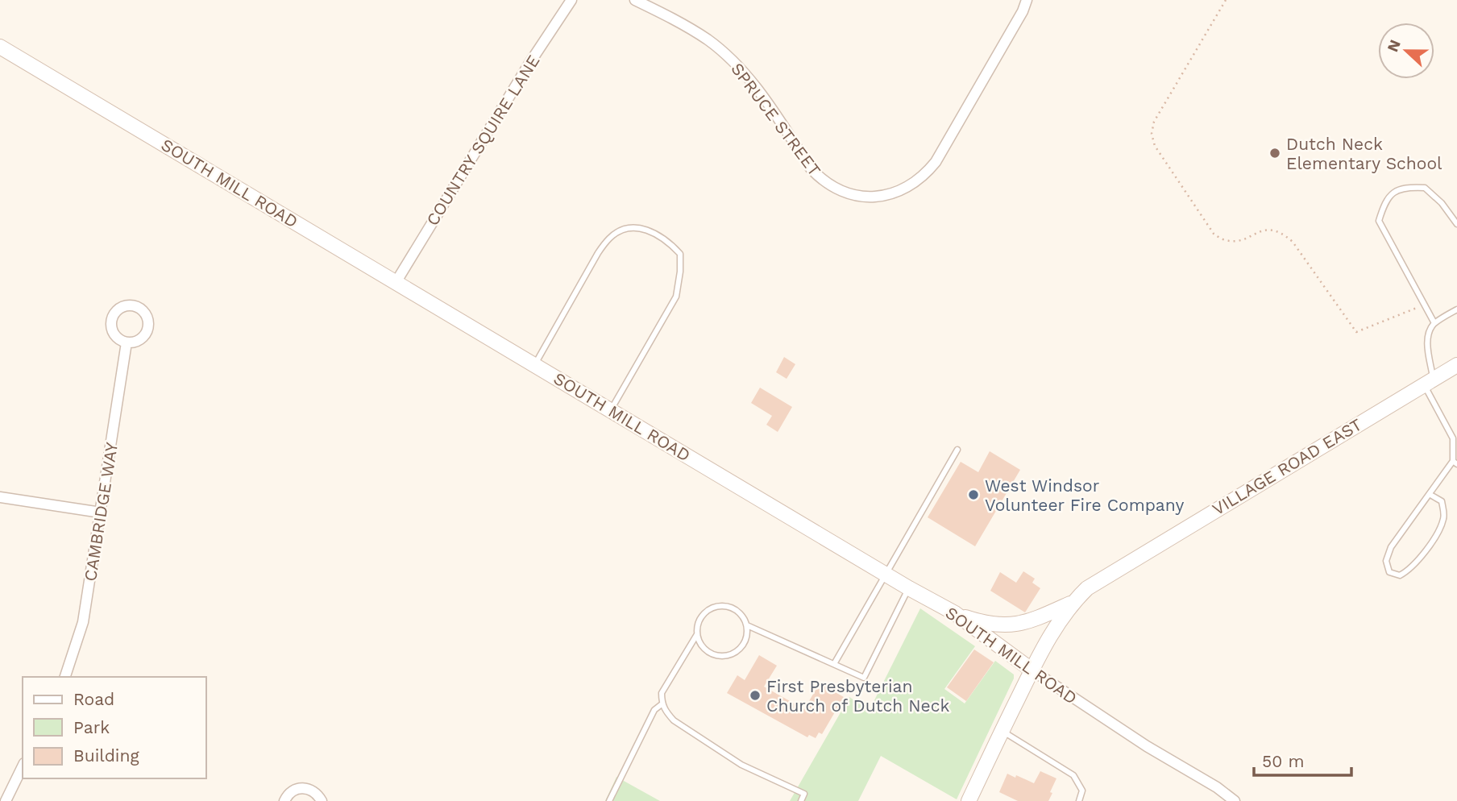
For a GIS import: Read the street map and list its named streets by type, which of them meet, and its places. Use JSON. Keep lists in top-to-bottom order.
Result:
{
  "streets": {
    "street": [
      "SPRUCE STREET",
      "COUNTRY SQUIRE LANE",
      "SOUTH MILL ROAD",
      "VILLAGE ROAD EAST",
      "CAMBRIDGE WAY"
    ]
  },
  "crossings": [
    ["COUNTRY SQUIRE LANE", "SOUTH MILL ROAD"],
    ["SOUTH MILL ROAD", "VILLAGE ROAD EAST"]
  ],
  "places": ["Dutch Neck Elementary School", "West Windsor Volunteer Fire Company", "First Presbyterian Church of Dutch Neck"],
  "legend": ["Road", "Park", "Building"],
  "scale_bar": "50 m",
  "north": "left"
}
